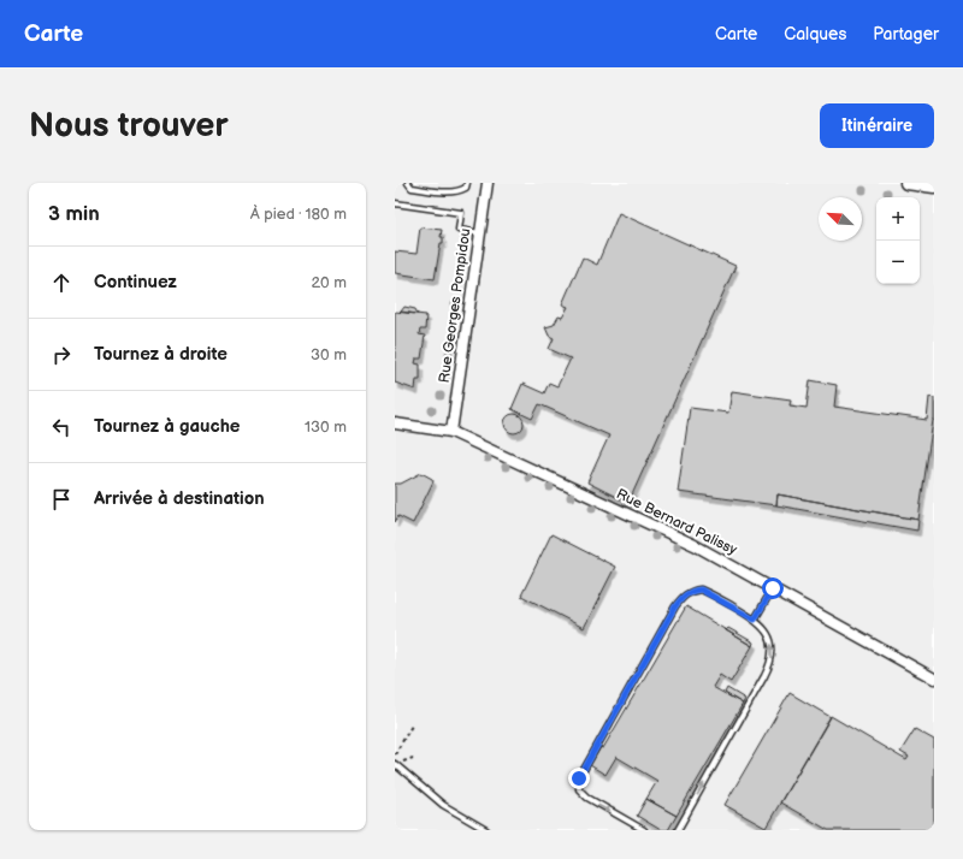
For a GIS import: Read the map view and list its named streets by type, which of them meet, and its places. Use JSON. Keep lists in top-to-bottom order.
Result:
{
  "streets": {
    "street": ["Rue Georges Pompidou", "Rue Bernard Palissy"]
  },
  "crossings": [
    ["Rue Georges Pompidou", "Rue Bernard Palissy"]
  ],
  "north": "top left",
  "page": {
    "header": "Carte",
    "nav": ["Carte", "Calques", "Partager"],
    "buttons": "Itinéraire",
    "title": "Nous trouver",
    "heading": ["3 min", "À pied · 180 m"],
    "map_buttons": ["+", "−"],
    "list": [
      ["Continuez", "20 m"],
      ["Tournez à droite", "30 m"],
      ["Tournez à gauche", "130 m"],
      "Arrivée à destination"
    ]
  }
}
